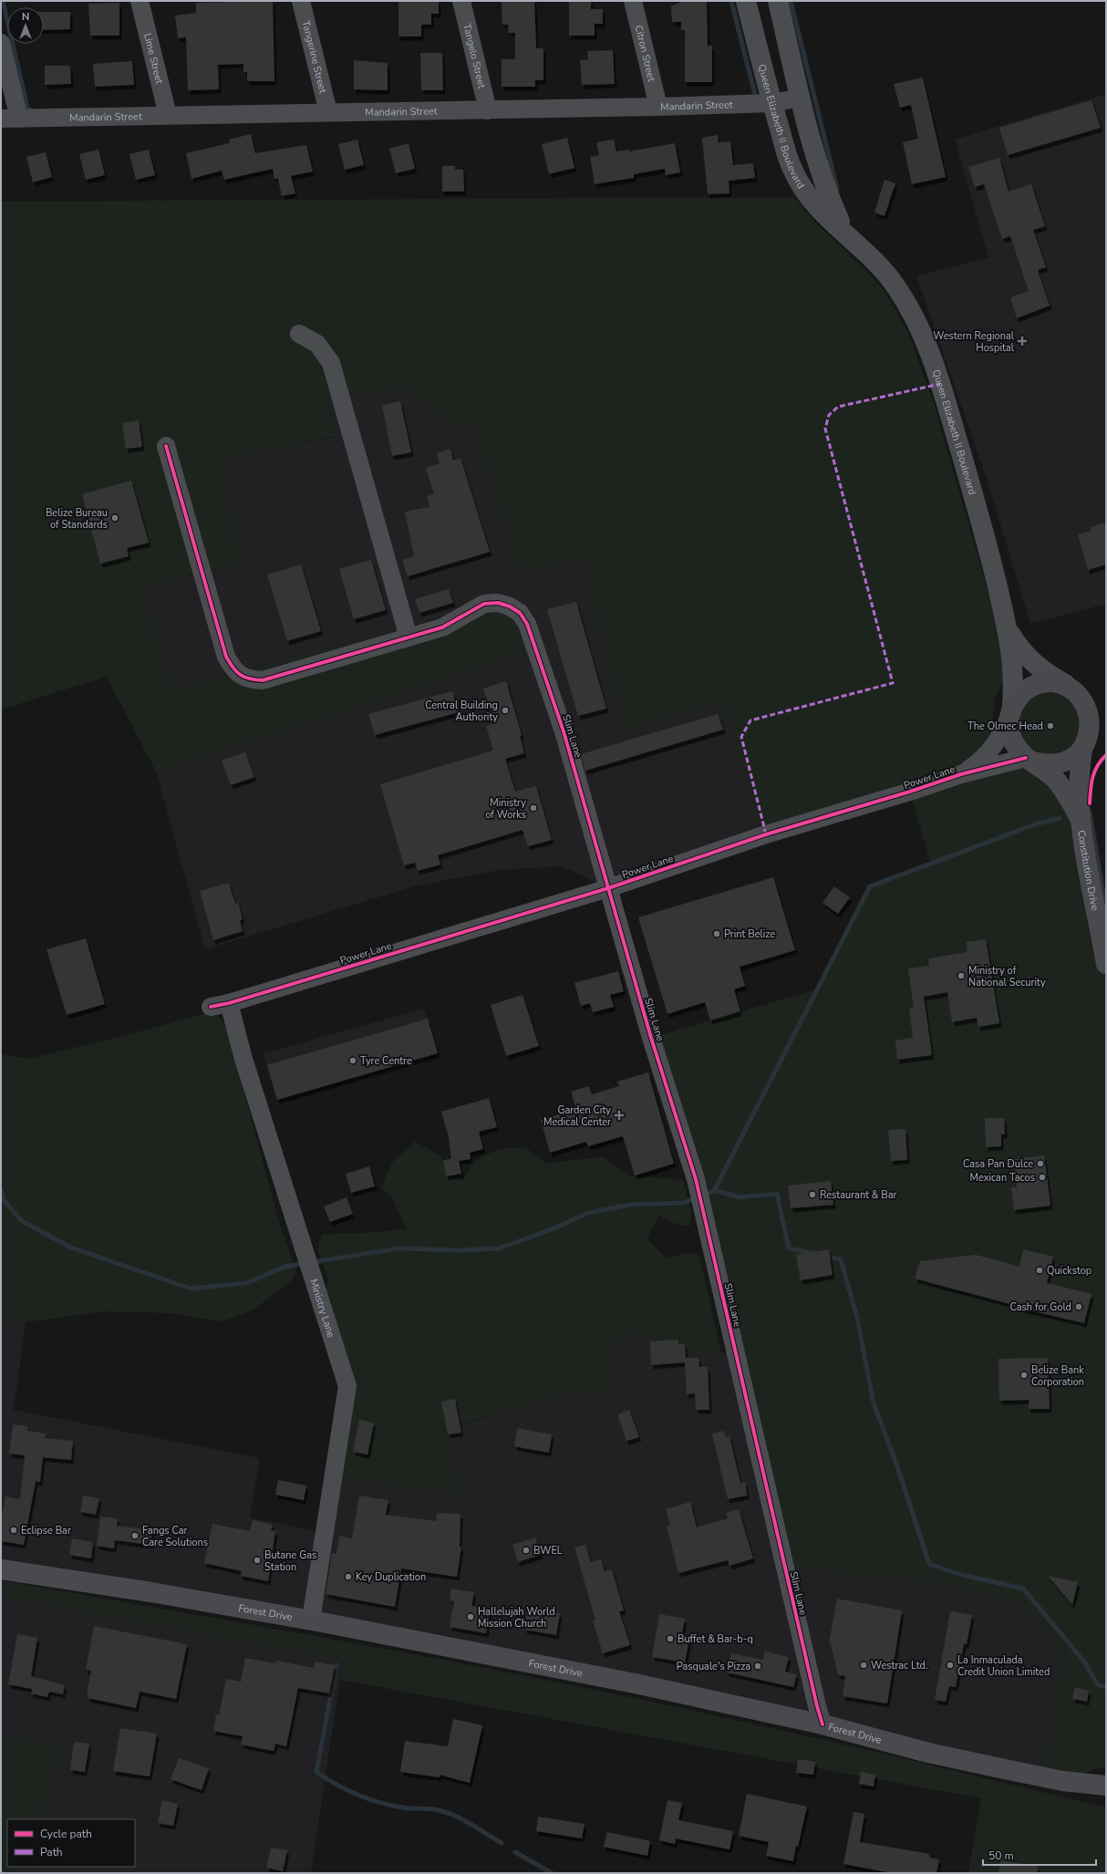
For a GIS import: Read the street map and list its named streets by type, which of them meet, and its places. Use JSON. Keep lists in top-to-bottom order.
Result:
{
  "streets": {
    "main road": ["Constitution Drive", "Forest Drive"],
    "street": [
      "Citron Street",
      "Tangelo Street",
      "Tangerine Street",
      "Lime Street",
      "Mandarin Street",
      "Queen Elizabeth II Boulevard",
      "Slim Lane",
      "Power Lane",
      "Ministry Lane"
    ]
  },
  "crossings": [
    ["Citron Street", "Mandarin Street"],
    ["Tangelo Street", "Mandarin Street"],
    ["Tangerine Street", "Mandarin Street"],
    ["Lime Street", "Mandarin Street"],
    ["Mandarin Street", "Queen Elizabeth II Boulevard"],
    ["Queen Elizabeth II Boulevard", "Power Lane"],
    ["Queen Elizabeth II Boulevard", "Constitution Drive"],
    ["Slim Lane", "Power Lane"],
    ["Slim Lane", "Forest Drive"],
    ["Power Lane", "Constitution Drive"],
    ["Power Lane", "Ministry Lane"],
    ["Ministry Lane", "Forest Drive"]
  ],
  "places": {
    "health": ["Western Regional Hospital", "Garden City Medical Center"],
    "other": [
      "Belize Bureau of Standards",
      "Central Building Authority",
      "The Olmec Head",
      "Ministry of Works",
      "Print Belize",
      "Ministry of National Security",
      "Tyre Centre",
      "Casa Pan Dulce",
      "Mexican Tacos",
      "Restaurant & Bar",
      "Quickstop",
      "Cash for Gold",
      "Belize Bank Corporation",
      "Eclipse Bar",
      "Fangs Car Care Solutions",
      "BWEL",
      "Butane Gas Station",
      "Key Duplication",
      "Hallelujah World Mission Church",
      "Buffet & Bar-b-q",
      "Westrac Ltd.",
      "La Inmaculada Credit Union Limited",
      "Pasquale's Pizza"
    ]
  },
  "legend": ["Cycle path", "Path"],
  "scale_bar": "50 m",
  "north": "top"
}
